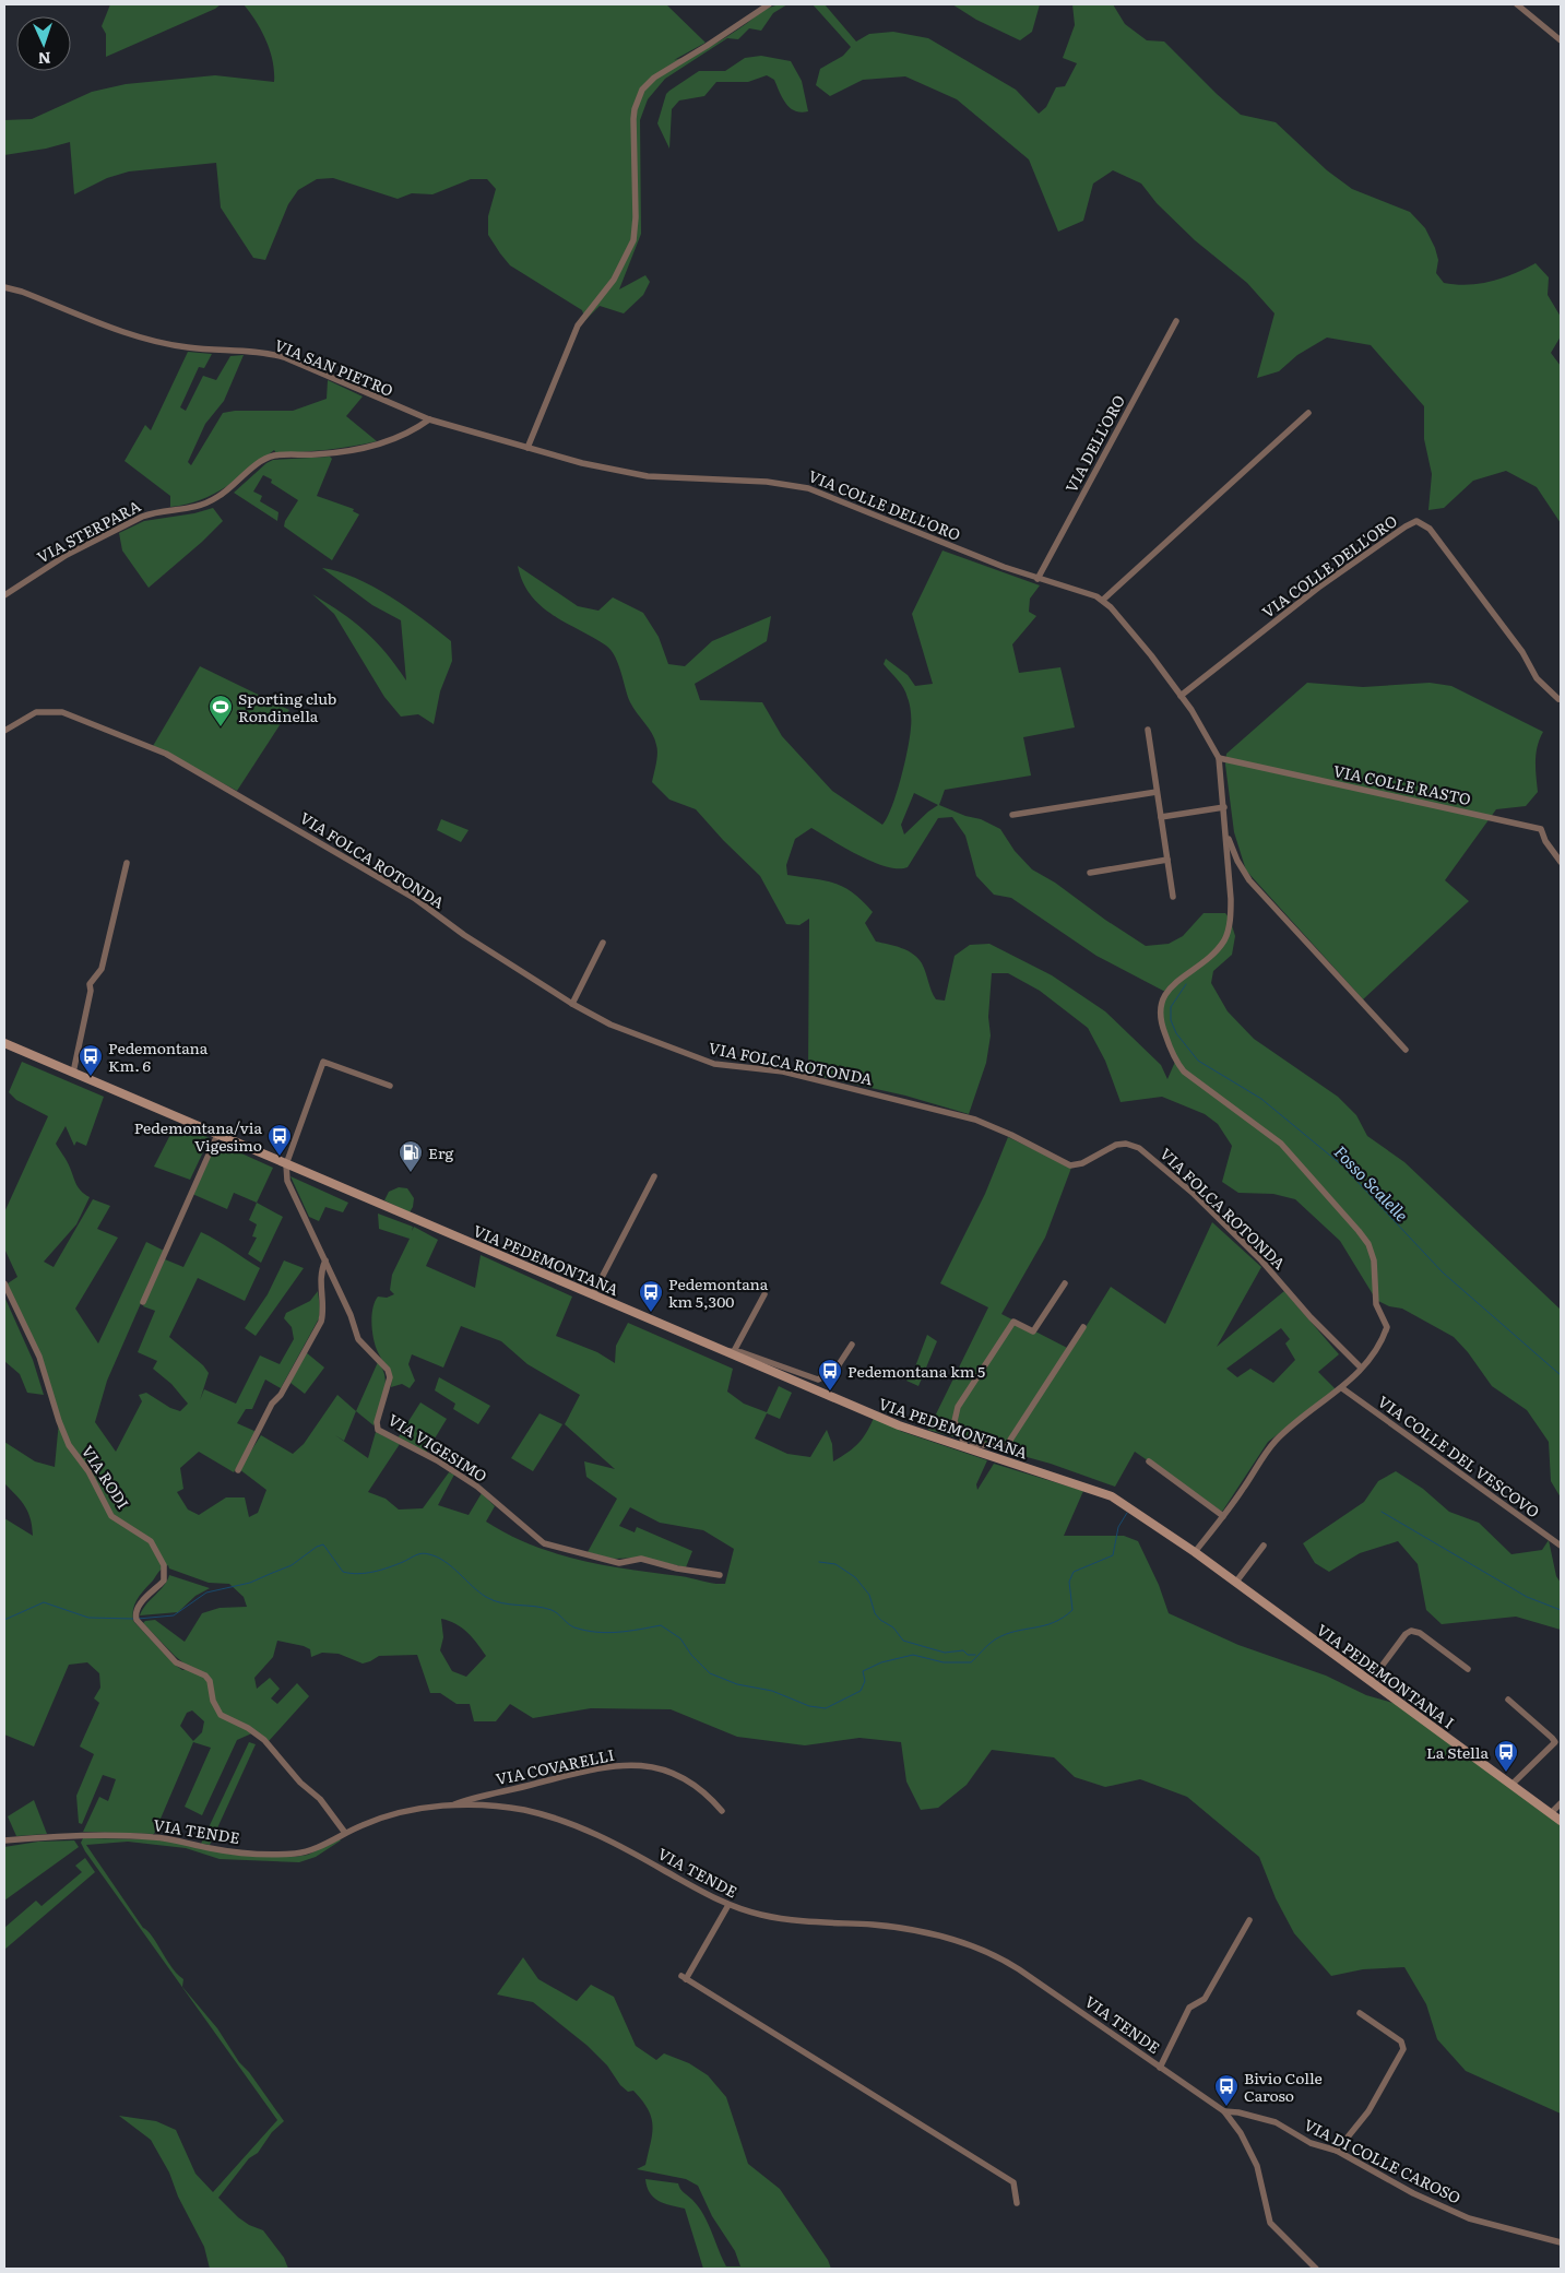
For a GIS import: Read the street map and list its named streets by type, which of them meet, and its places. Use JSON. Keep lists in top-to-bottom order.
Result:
{
  "streets": {
    "street": [
      "VIA SAN PIETRO",
      "VIA DELL'ORO",
      "VIA COLLE DELL'ORO",
      "VIA STERPARA",
      "VIA COLLE RASTO",
      "VIA FOLCA ROTONDA",
      "VIA PEDEMONTANA",
      "VIA VIGESIMO",
      "VIA COLLE DEL VESCOVO",
      "VIA RODI",
      "VIA PEDEMONTANA I",
      "VIA COVARELLI",
      "VIA TENDE",
      "VIA DI COLLE CAROSO"
    ]
  },
  "crossings": [
    ["VIA SAN PIETRO", "VIA COLLE DELL'ORO"],
    ["VIA SAN PIETRO", "VIA STERPARA"],
    ["VIA DELL'ORO", "VIA COLLE DELL'ORO"],
    ["VIA COLLE DELL'ORO", "VIA COLLE RASTO"],
    ["VIA COLLE DELL'ORO", "VIA FOLCA ROTONDA"],
    ["VIA PEDEMONTANA", "VIA VIGESIMO"],
    ["VIA PEDEMONTANA", "VIA PEDEMONTANA I"],
    ["VIA RODI", "VIA TENDE"],
    ["VIA COVARELLI", "VIA TENDE"],
    ["VIA TENDE", "VIA DI COLLE CAROSO"]
  ],
  "water": ["Fosso Scalelle"],
  "places": {
    "sports": ["Sporting club Rondinella"],
    "bus stop": [
      "Pedemontana Km. 6",
      "Pedemontana/via Vigesimo",
      "Pedemontana km 5,300",
      "Pedemontana km 5",
      "La Stella",
      "Bivio Colle Caroso"
    ],
    "fuel station": ["Erg"]
  },
  "north": "bottom"
}
